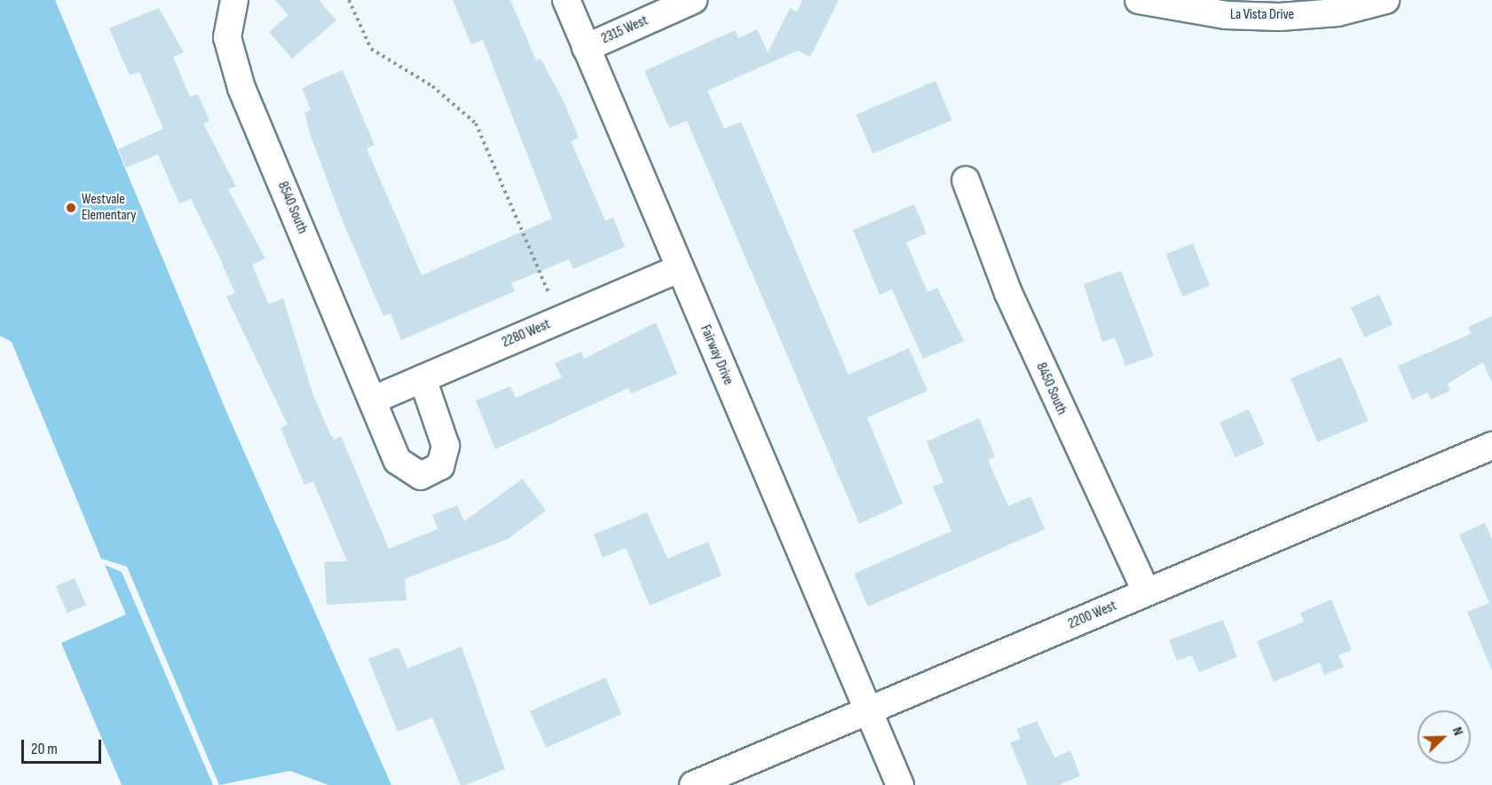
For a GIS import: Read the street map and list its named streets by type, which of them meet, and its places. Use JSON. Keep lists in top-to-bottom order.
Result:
{
  "streets": {
    "street": [
      "La Vista Drive",
      "2315 West",
      "8540 South",
      "2280 West",
      "Fairway Drive",
      "8450 South",
      "2200 West"
    ]
  },
  "crossings": [
    ["2315 West", "Fairway Drive"],
    ["8540 South", "2280 West"],
    ["2280 West", "Fairway Drive"],
    ["Fairway Drive", "2200 West"],
    ["8450 South", "2200 West"]
  ],
  "places": ["Westvale Elementary"],
  "scale_bar": "20 m",
  "north": "top right"
}
